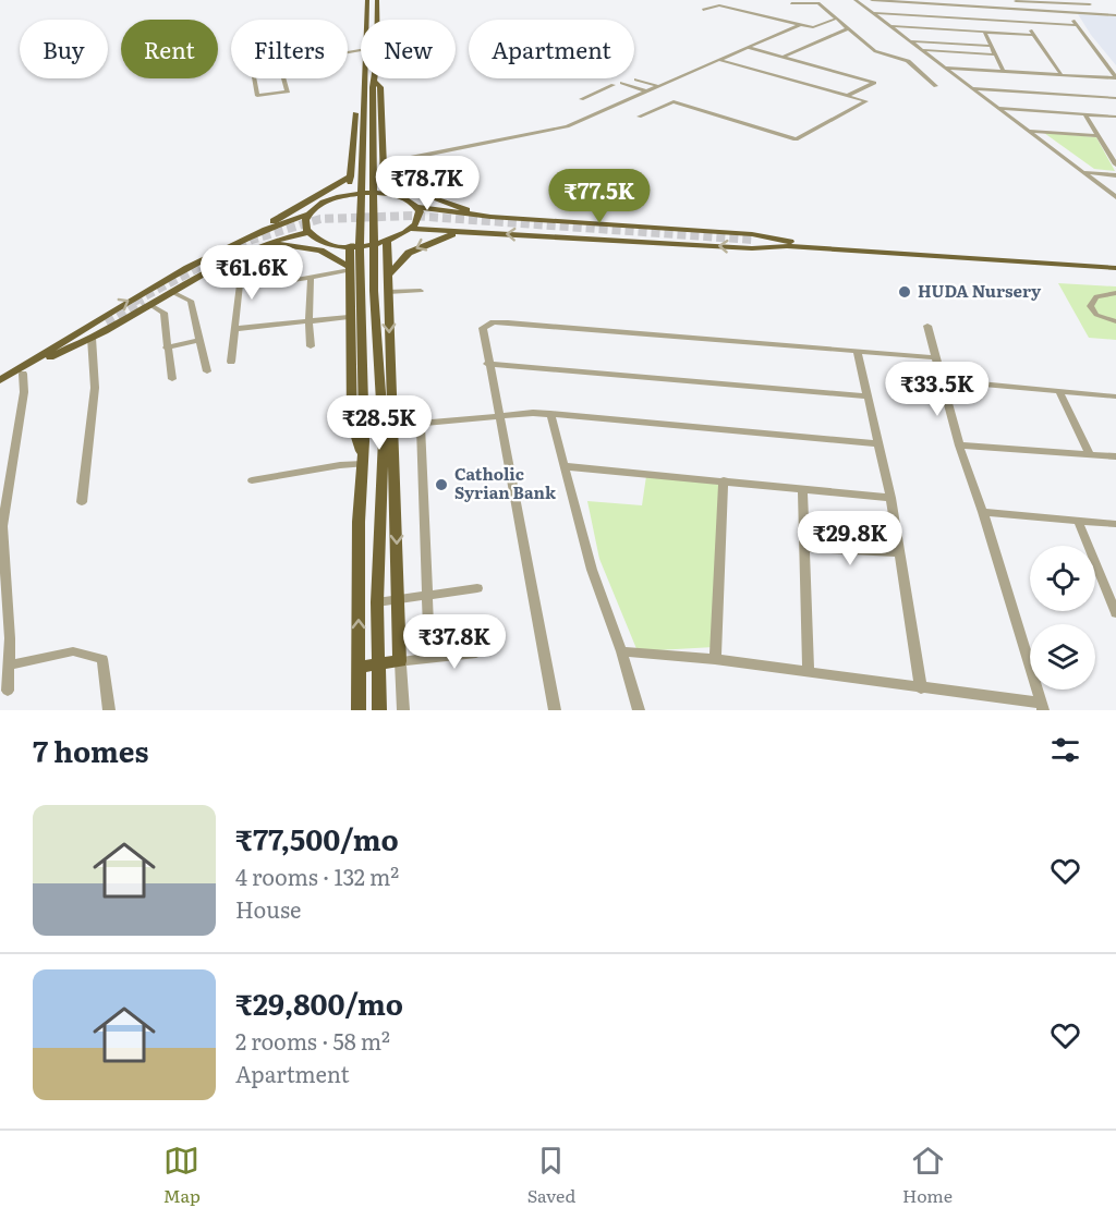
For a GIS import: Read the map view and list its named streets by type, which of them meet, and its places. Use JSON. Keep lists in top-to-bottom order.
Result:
{
  "places": ["HUDA Nursery", "Catholic Syrian Bank"],
  "page": {
    "chip": [
      "Buy",
      "Rent",
      "Filters",
      "New",
      "Apartment"
    ],
    "price": [
      "₹78.7K",
      "₹77.5K",
      "₹61.6K",
      "₹33.5K",
      "₹28.5K",
      "₹29.8K",
      "₹37.8K"
    ],
    "heading": "7 homes",
    "list": [
      {
        "name": "₹77,500/mo",
        "note": "4 rooms · 132 m² · House"
      },
      {
        "name": "₹29,800/mo",
        "note": "2 rooms · 58 m² · Apartment"
      }
    ],
    "tabs": ["Map", "Saved", "Home"]
  }
}
